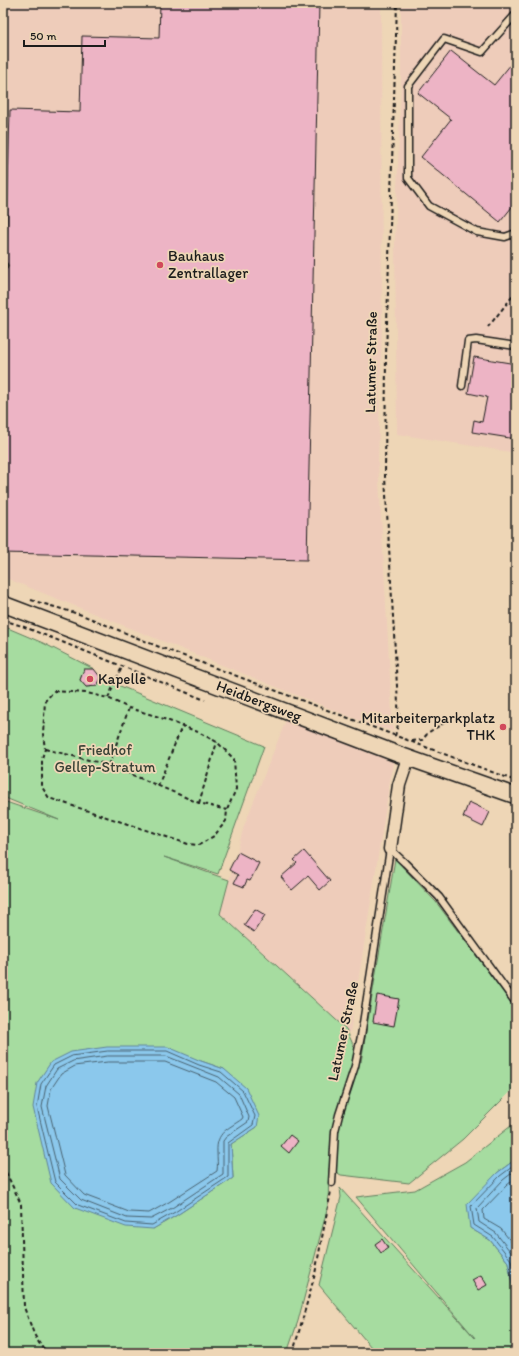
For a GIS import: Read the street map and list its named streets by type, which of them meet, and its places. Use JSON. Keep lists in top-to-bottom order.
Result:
{
  "streets": {
    "street": ["Latumer Straße", "Heidbergsweg"]
  },
  "crossings": [
    ["Latumer Straße", "Heidbergsweg"]
  ],
  "parks": ["Friedhof Gellep-Stratum"],
  "places": ["Bauhaus Zentrallager", "Kapelle", "Mitarbeiterparkplatz THK"],
  "scale_bar": "50 m"
}
